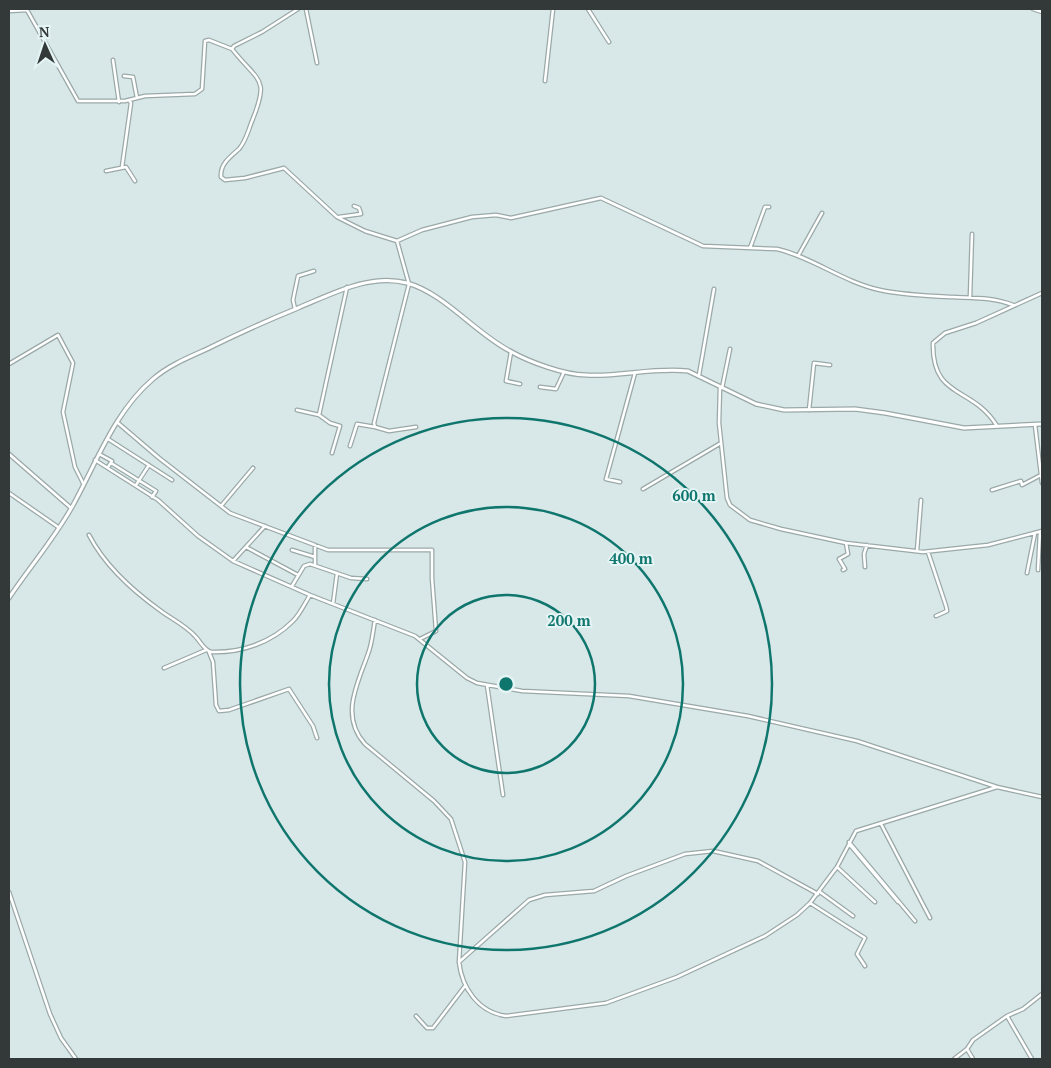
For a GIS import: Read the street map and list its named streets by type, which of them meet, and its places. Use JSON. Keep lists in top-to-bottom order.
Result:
{
  "north": "top",
  "rings": ["600 m", "400 m", "200 m"]
}
